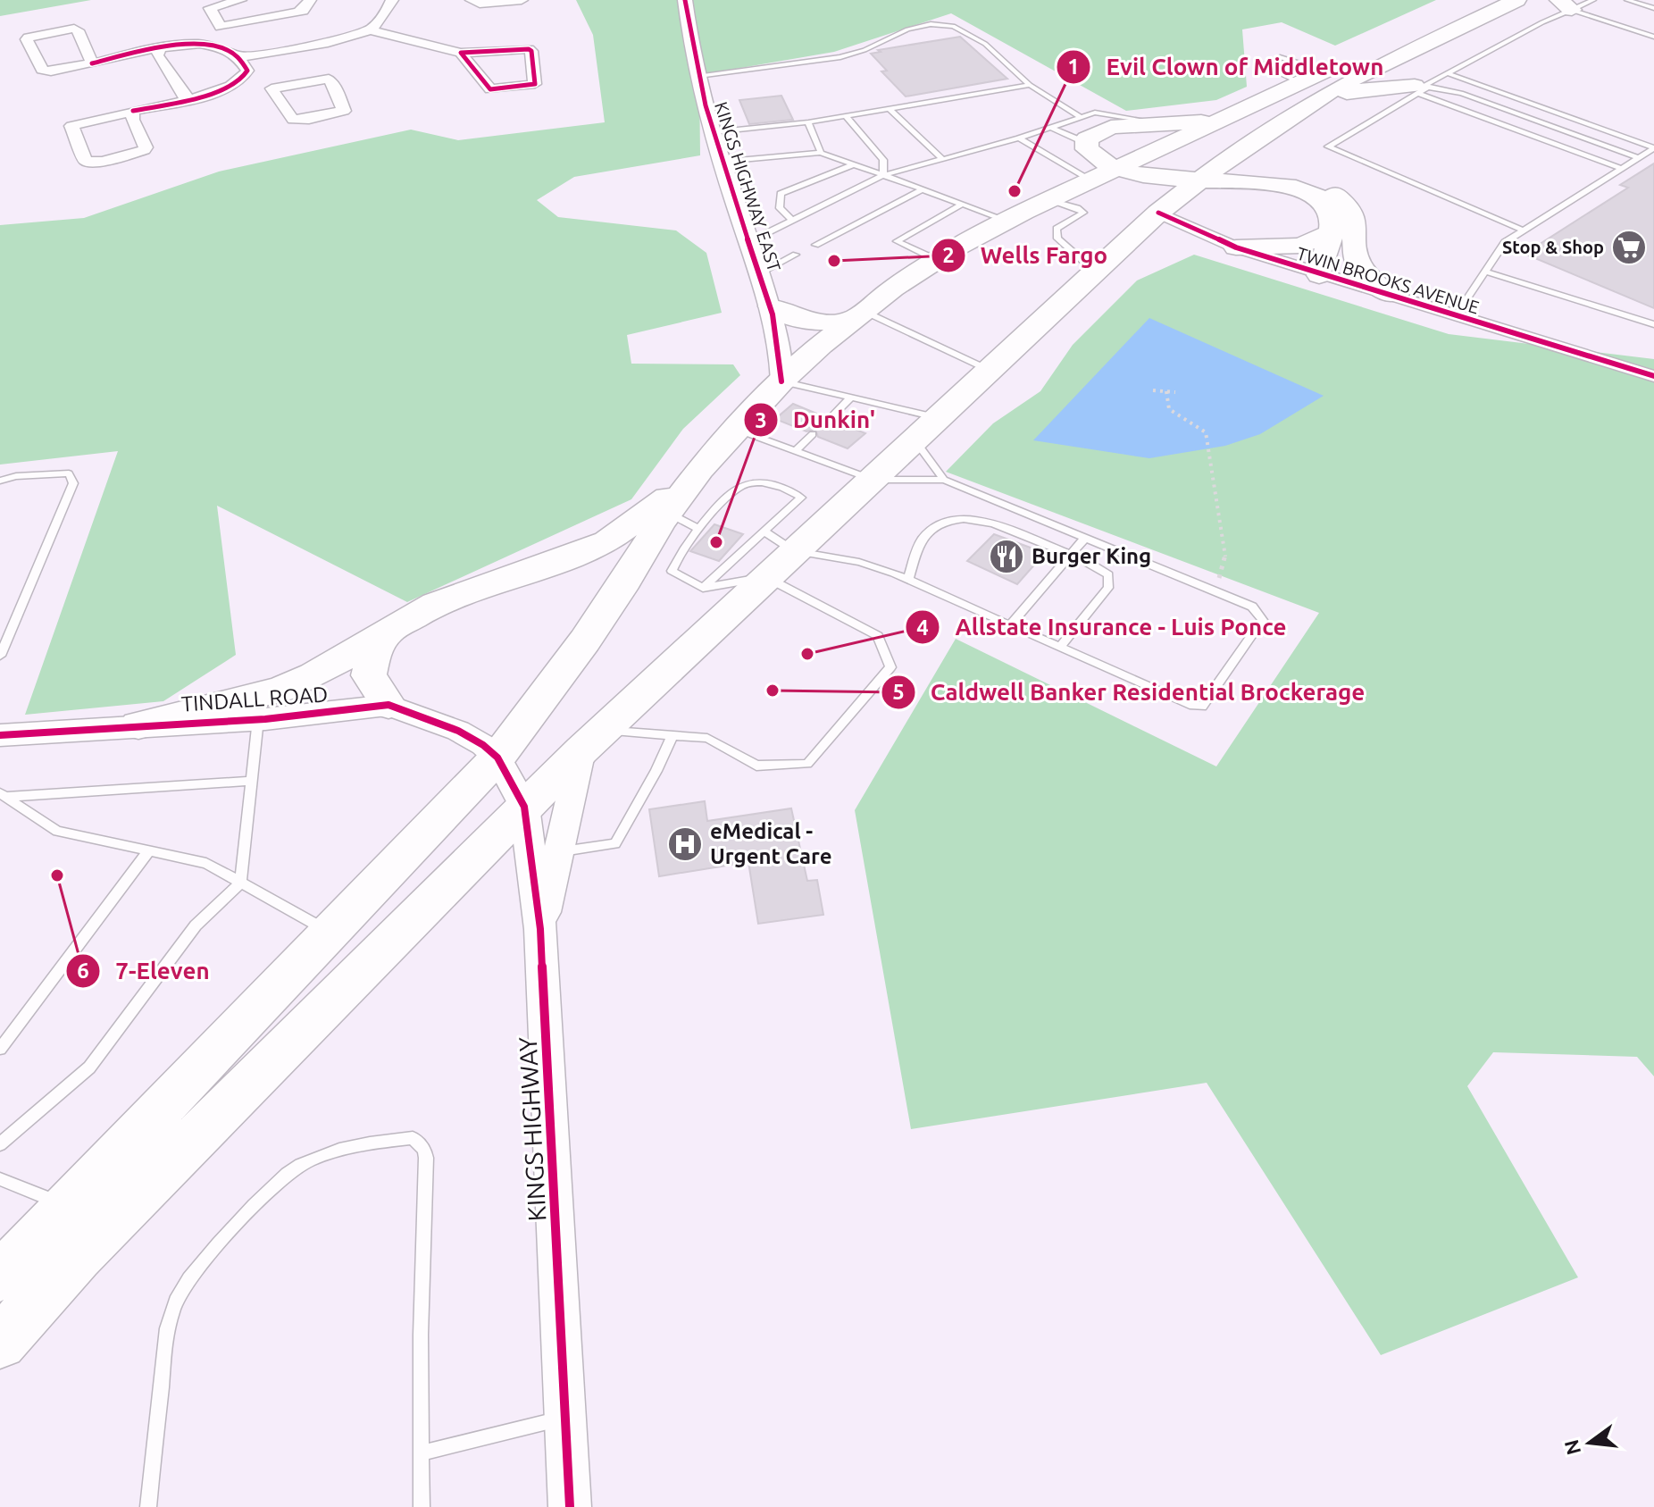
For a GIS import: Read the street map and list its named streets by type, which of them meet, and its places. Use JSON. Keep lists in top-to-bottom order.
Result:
{
  "streets": {
    "street": [
      "KINGS HIGHWAY EAST",
      "TWIN BROOKS AVENUE",
      "TINDALL ROAD",
      "KINGS HIGHWAY"
    ]
  },
  "crossings": [
    ["TINDALL ROAD", "KINGS HIGHWAY"]
  ],
  "places": {
    "other": [
      "Evil Clown of Middletown",
      "Wells Fargo",
      "Dunkin'",
      "Allstate Insurance - Luis Ponce",
      "Caldwell Banker Residential Brockerage",
      "7-Eleven"
    ],
    "supermarket": ["Stop & Shop"],
    "restaurant": ["Burger King"],
    "hospital": ["eMedical - Urgent Care"]
  },
  "north": "left"
}
